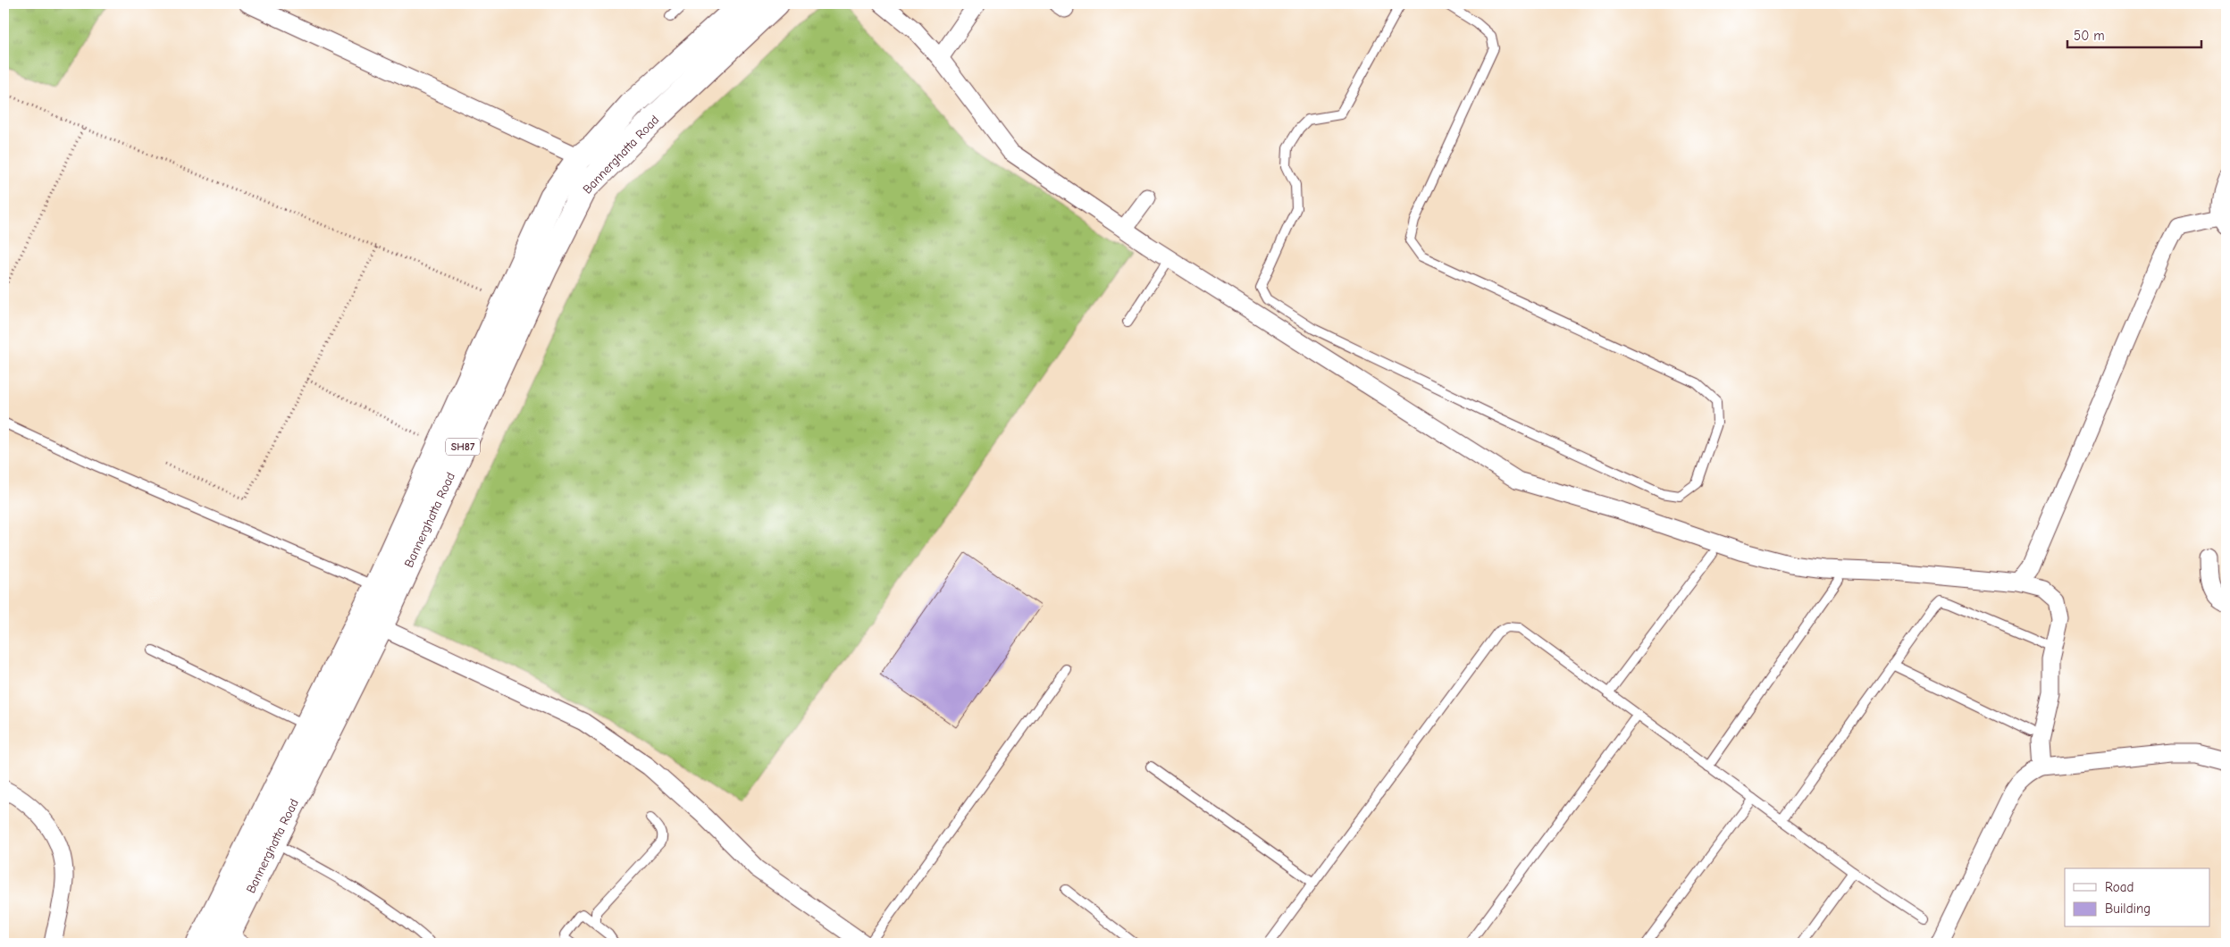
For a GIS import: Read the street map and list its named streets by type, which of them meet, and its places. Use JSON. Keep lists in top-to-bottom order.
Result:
{
  "streets": {
    "main road": ["Bannerghatta Road", "SH87"]
  },
  "legend": ["Road", "Building"],
  "scale_bar": "50 m"
}
